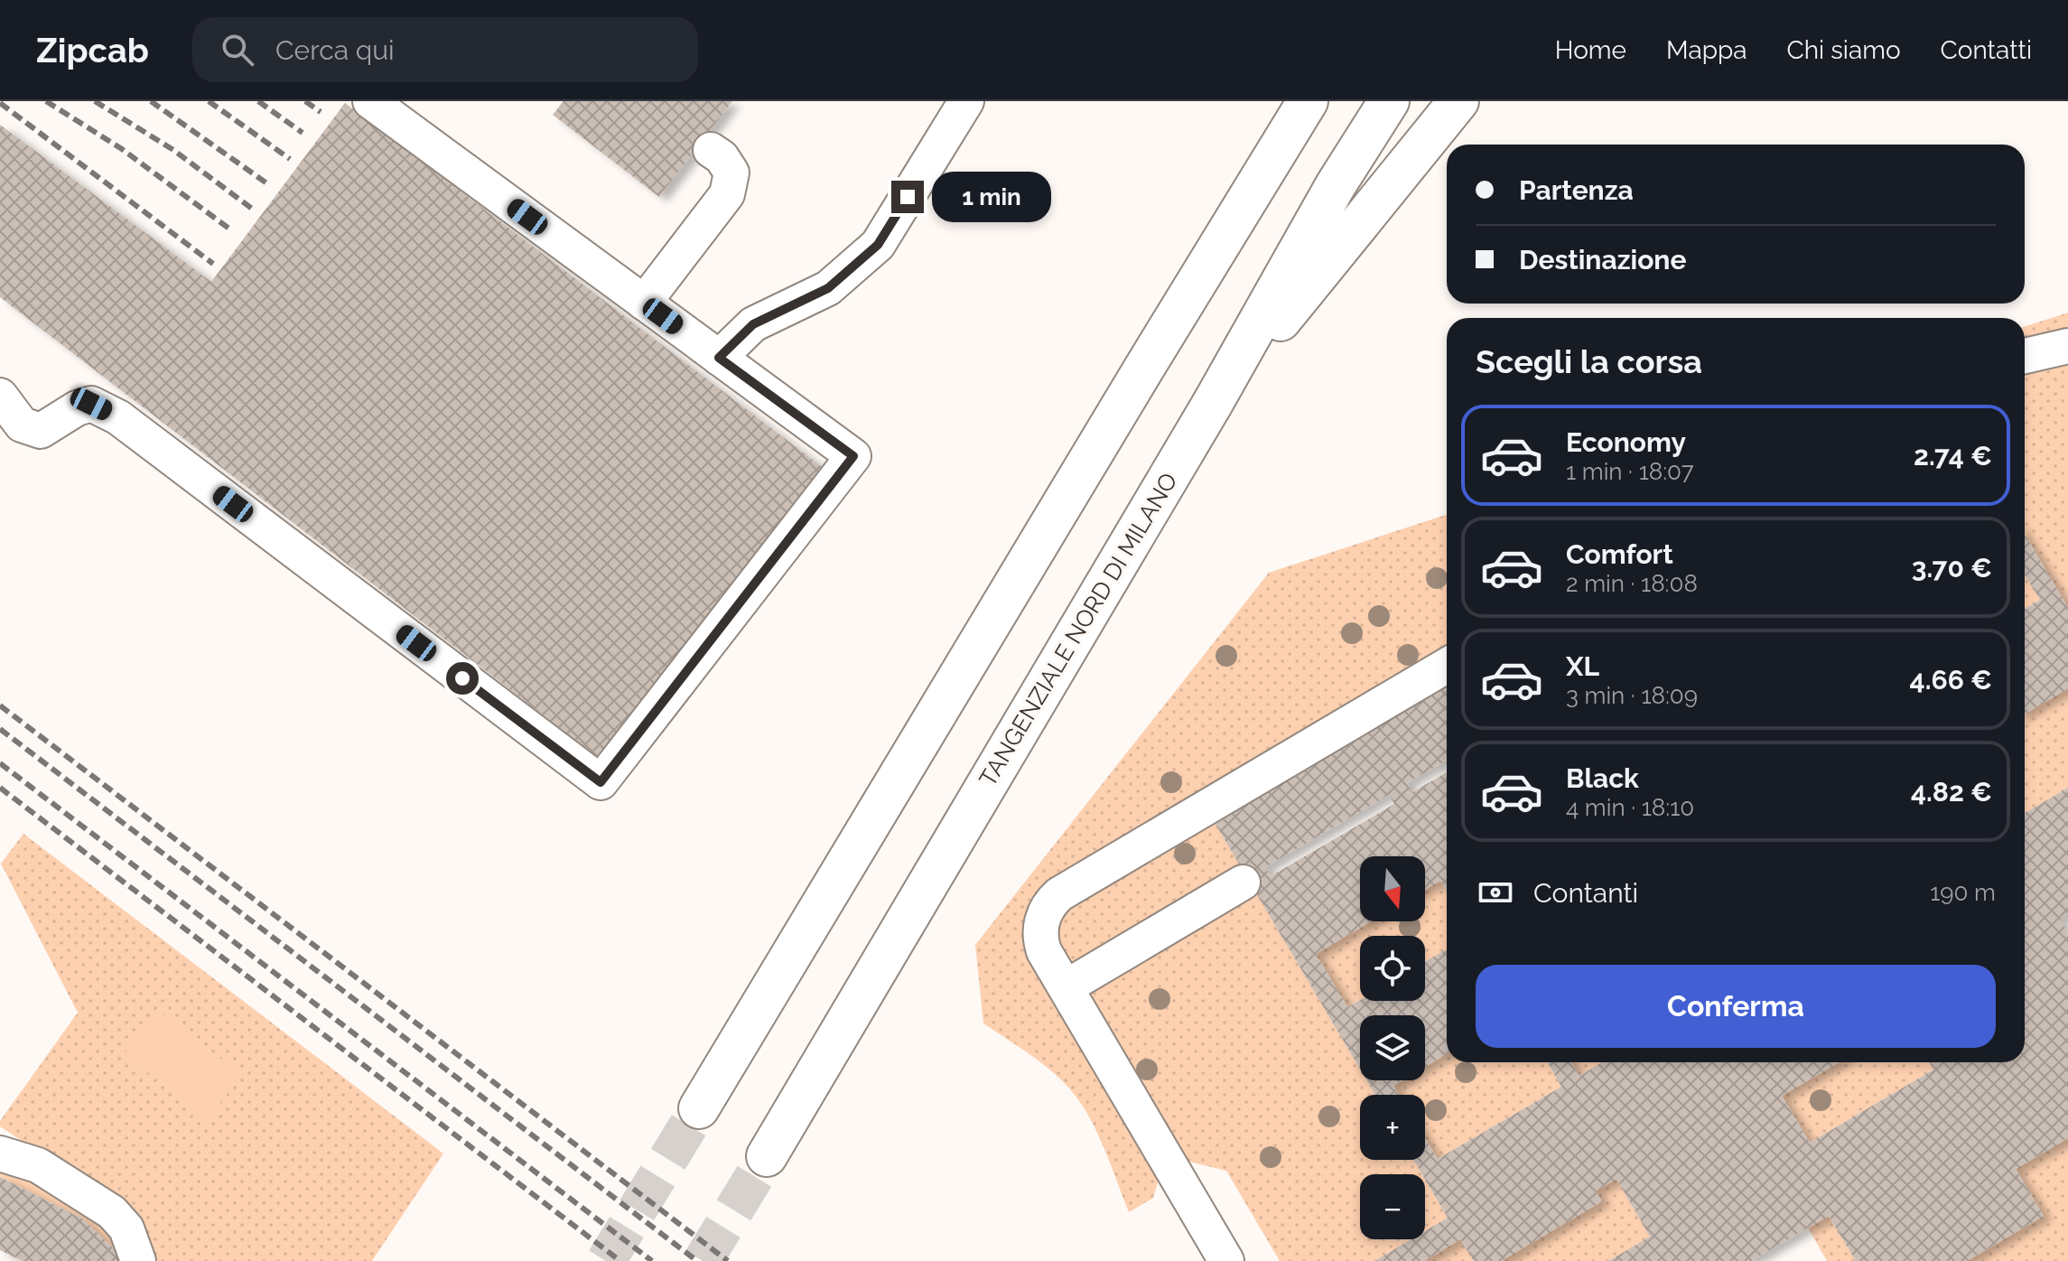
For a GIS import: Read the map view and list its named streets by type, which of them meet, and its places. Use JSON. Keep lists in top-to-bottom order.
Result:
{
  "streets": {
    "highway": ["TANGENZIALE NORD DI MILANO"]
  },
  "north": "bottom",
  "page": {
    "header": "Zipcab",
    "search": "Cerca qui",
    "nav": [
      "Home",
      "Mappa",
      "Chi siamo",
      "Contatti"
    ],
    "banner": ["Partenza", "Destinazione"],
    "bubble": "1 min",
    "heading": "Scegli la corsa",
    "list": [
      {
        "name": "Economy",
        "note": "1 min · 18:07",
        "value": "2.74 €"
      },
      {
        "name": "Comfort",
        "note": "2 min · 18:08",
        "value": "3.70 €"
      },
      {
        "name": "XL",
        "note": "3 min · 18:09",
        "value": "4.66 €"
      },
      {
        "name": "Black",
        "note": "4 min · 18:10",
        "value": "4.82 €"
      }
    ],
    "pay": ["Contanti", "190 m"],
    "map_buttons": ["+", "−"],
    "buttons": "Conferma"
  }
}
